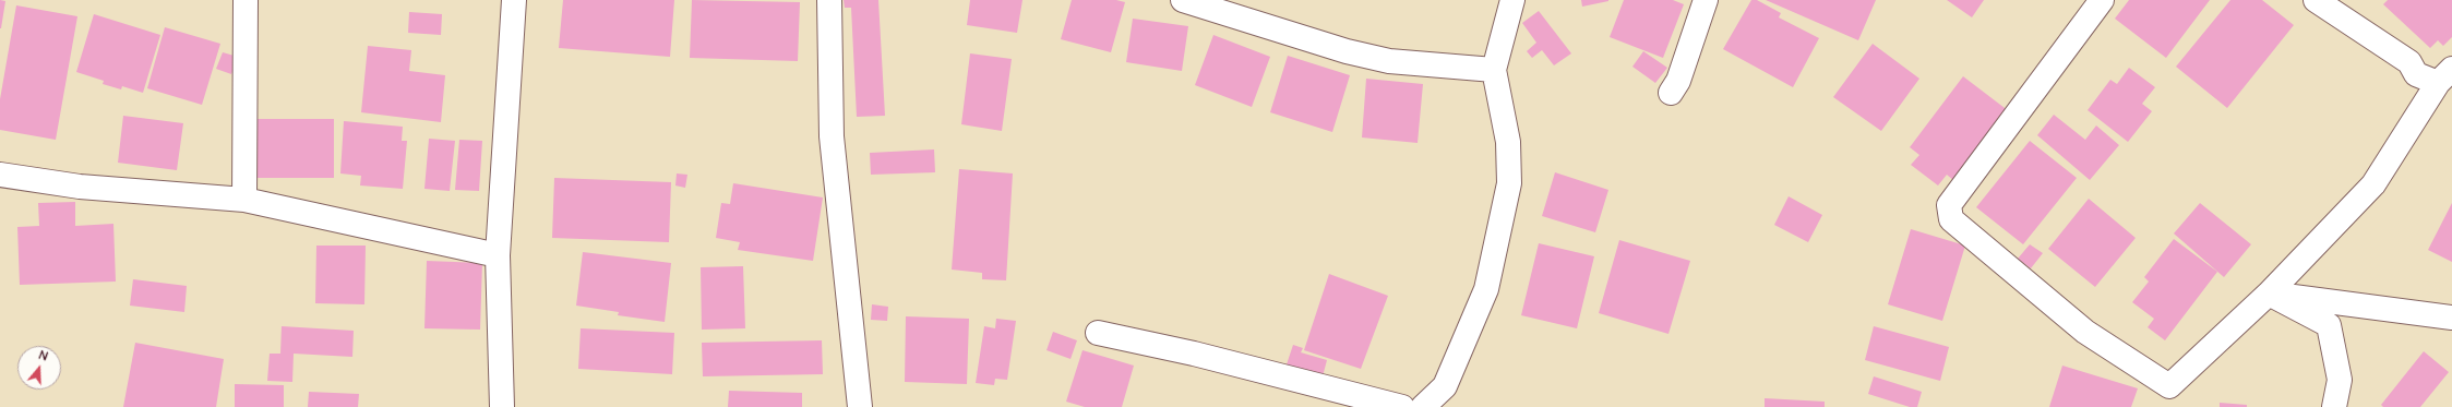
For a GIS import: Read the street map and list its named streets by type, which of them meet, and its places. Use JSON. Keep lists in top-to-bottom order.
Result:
{
  "north": "top"
}
